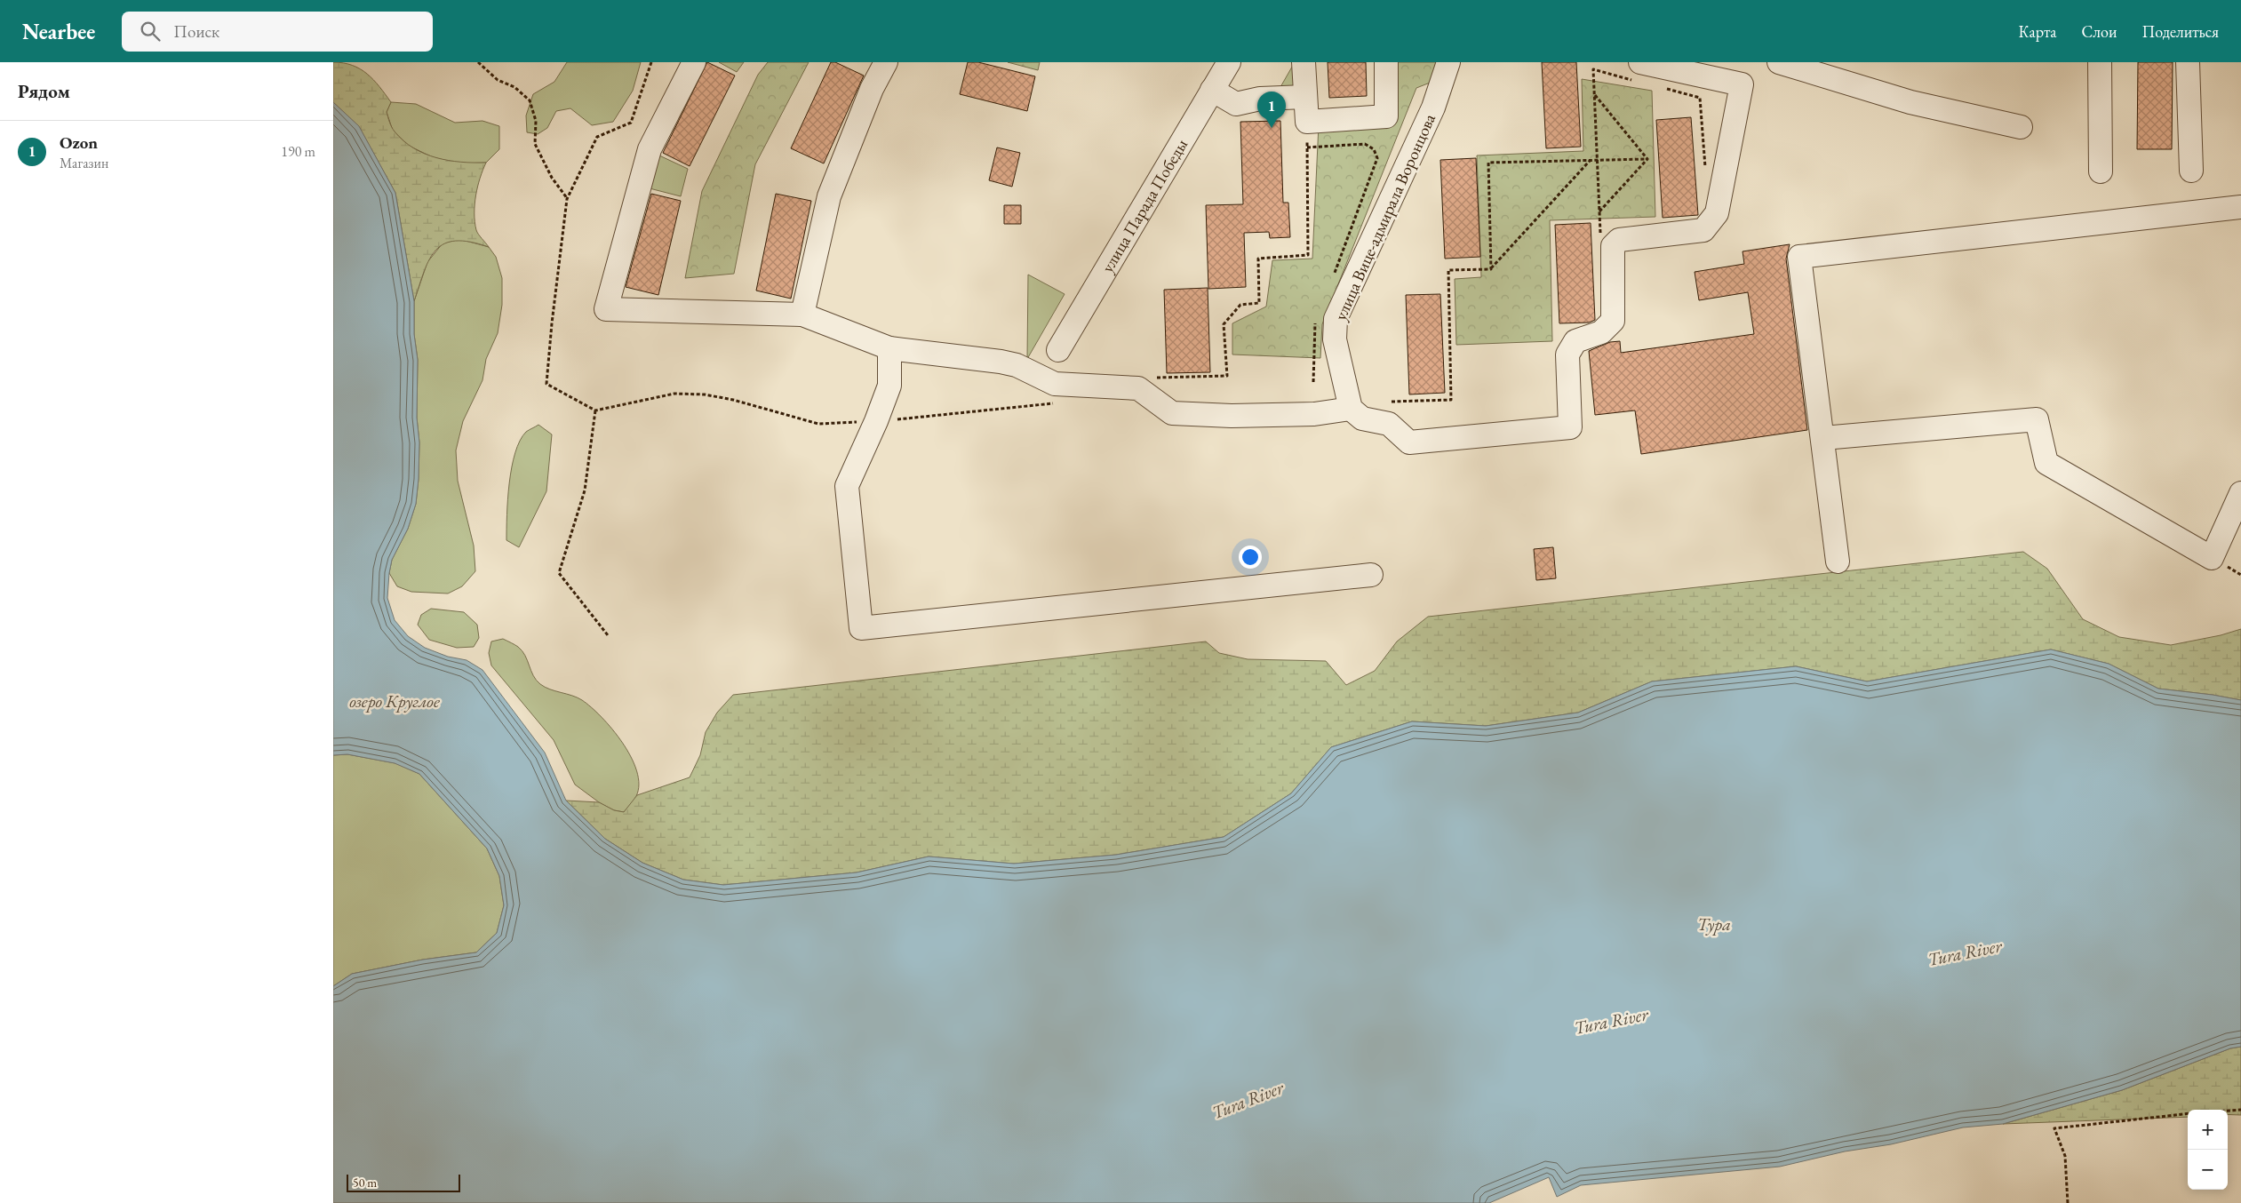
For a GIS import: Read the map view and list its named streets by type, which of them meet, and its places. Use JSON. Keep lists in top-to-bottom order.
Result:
{
  "streets": {
    "street": ["улица Парада Победы", "улица Вице-адмирала Воронцова"]
  },
  "water": ["озеро Круглое", "Тура", "Tura River"],
  "scale_bar": "50 m",
  "page": {
    "header": "Nearbee",
    "search": "Поиск",
    "nav": ["Карта", "Слои", "Поделиться"],
    "heading": "Рядом",
    "pins": "1",
    "list": [
      {
        "mark": "1",
        "name": "Ozon",
        "note": "Магазин",
        "value": "190 m"
      }
    ],
    "map_buttons": ["+", "−"],
    "scale": "50 m"
  }
}
